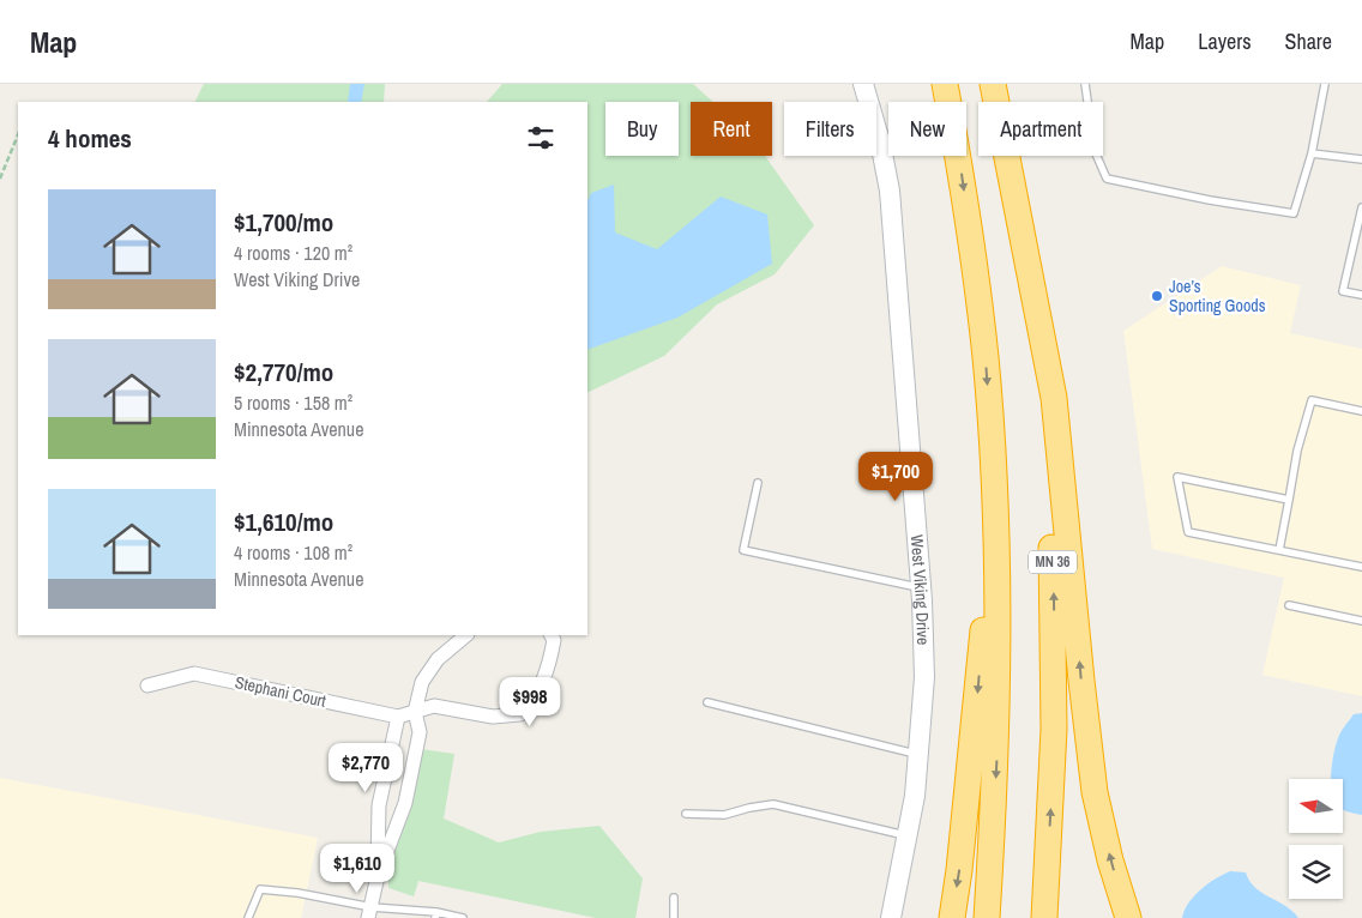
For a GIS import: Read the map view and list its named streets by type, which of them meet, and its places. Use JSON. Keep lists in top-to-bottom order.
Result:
{
  "streets": {
    "highway": ["MN 36"],
    "street": ["West Viking Drive", "Stephani Court"]
  },
  "places": ["Joe’s Sporting Goods"],
  "north": "left",
  "page": {
    "header": "Map",
    "nav": ["Map", "Layers", "Share"],
    "chip": [
      "Buy",
      "Rent",
      "Filters",
      "New",
      "Apartment"
    ],
    "heading": "4 homes",
    "list": [
      {
        "name": "$1,700/mo",
        "note": "4 rooms · 120 m² · West Viking Drive"
      },
      {
        "name": "$2,770/mo",
        "note": "5 rooms · 158 m² · Minnesota Avenue"
      },
      {
        "name": "$1,610/mo",
        "note": "4 rooms · 108 m² · Minnesota Avenue"
      }
    ],
    "price": [
      "$1,700",
      "$998",
      "$2,770",
      "$1,610"
    ]
  }
}
